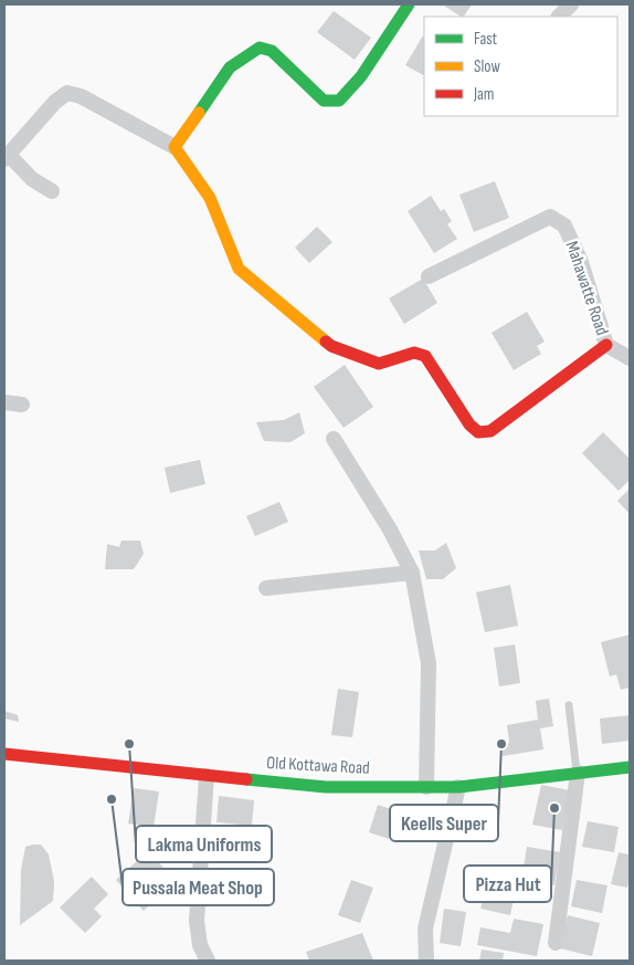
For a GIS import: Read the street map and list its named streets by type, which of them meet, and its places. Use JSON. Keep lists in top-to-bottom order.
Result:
{
  "streets": {
    "street": ["Mahawatte Road", "Old Kottawa Road"]
  },
  "places": [
    "Lakma Uniforms",
    "Keells Super",
    "Pussala Meat Shop",
    "Pizza Hut"
  ],
  "legend": ["Fast", "Slow", "Jam"]
}
